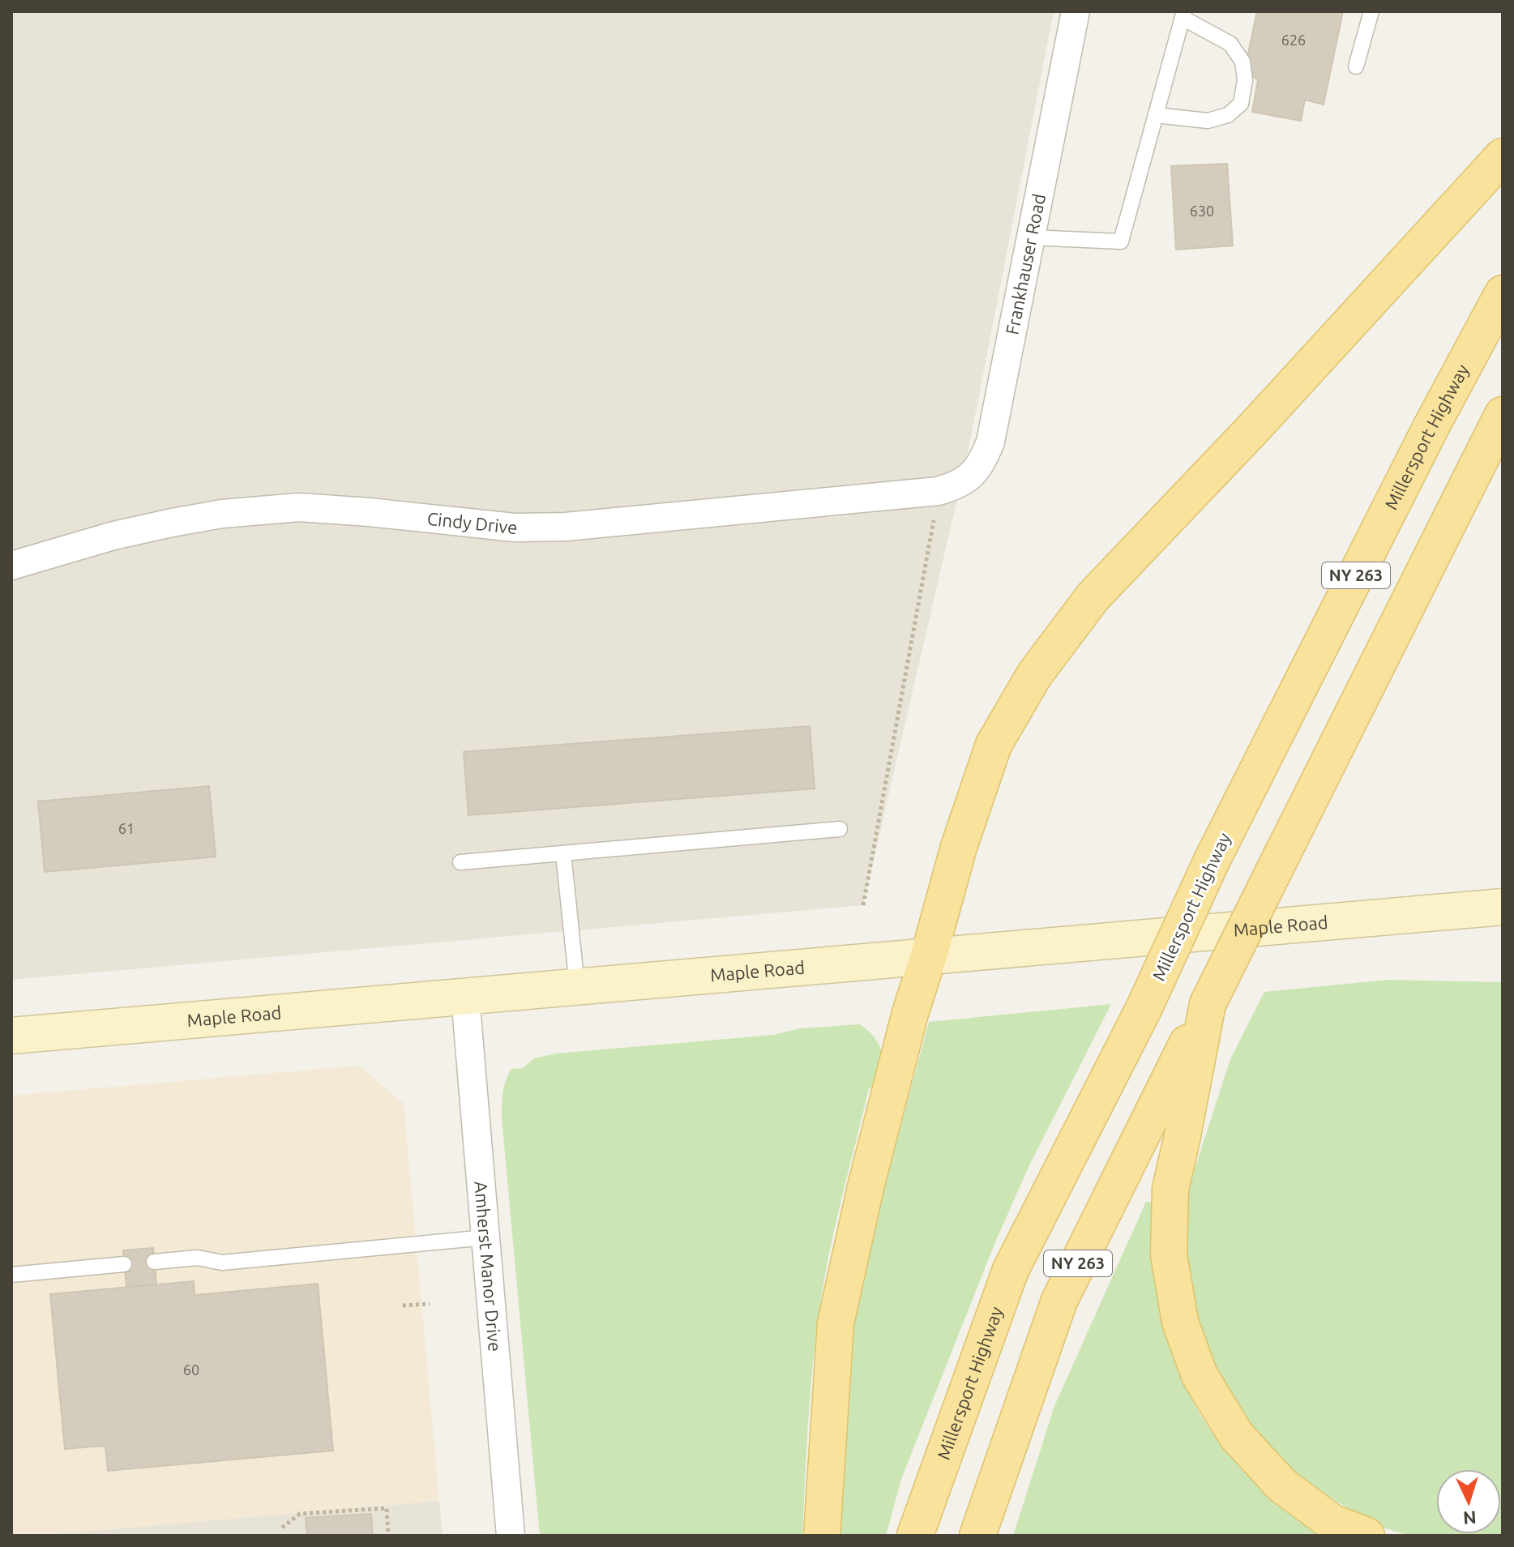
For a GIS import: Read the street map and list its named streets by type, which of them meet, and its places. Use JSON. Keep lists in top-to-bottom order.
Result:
{
  "streets": {
    "main road": ["Millersport Highway", "NY 263", "Maple Road"],
    "street": ["Frankhauser Road", "Cindy Drive", "Amherst Manor Drive"]
  },
  "crossings": [
    ["Frankhauser Road", "Cindy Drive"],
    ["Maple Road", "Amherst Manor Drive"]
  ],
  "house_numbers": [
    "626",
    "630",
    "61",
    "60"
  ],
  "north": "bottom"
}
